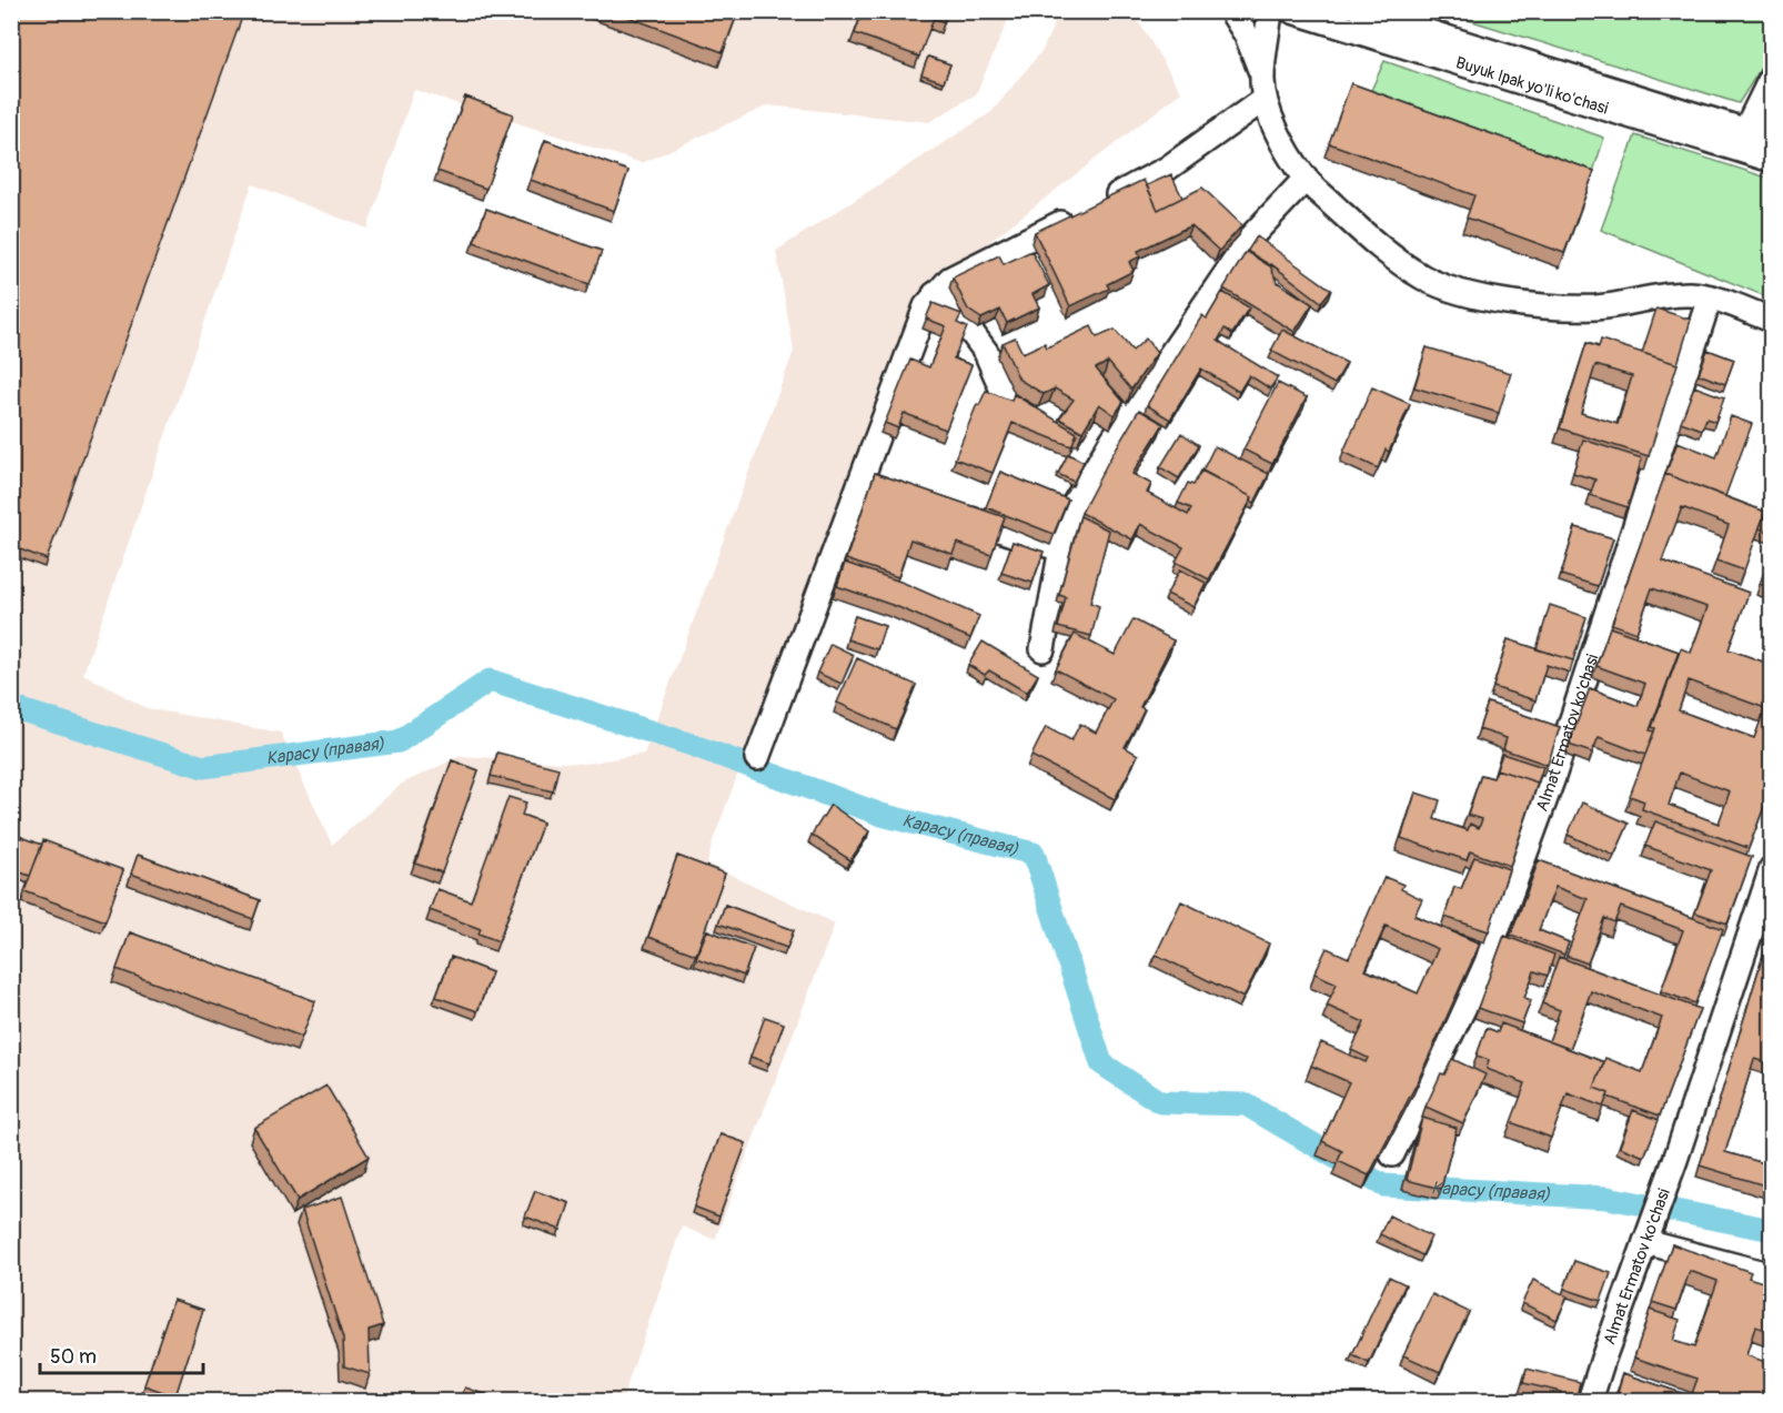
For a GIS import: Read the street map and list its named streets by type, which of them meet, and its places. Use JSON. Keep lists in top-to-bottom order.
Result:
{
  "streets": {
    "street": ["Buyuk Ipak yo'li ko'chasi", "Almat Ermatov ko'chasi"]
  },
  "water": ["Карасу (правая)"],
  "scale_bar": "50 m"
}
